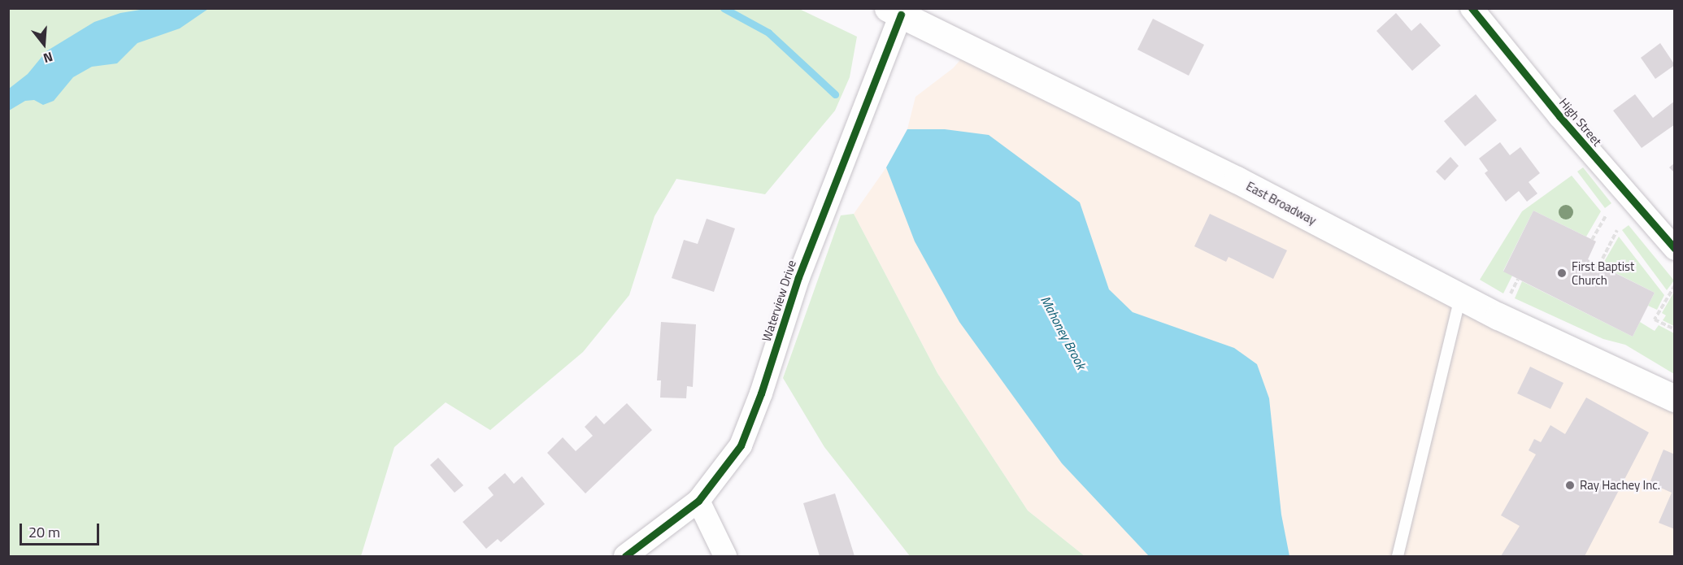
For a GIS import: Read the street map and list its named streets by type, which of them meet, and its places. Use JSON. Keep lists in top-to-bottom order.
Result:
{
  "streets": {
    "main road": ["East Broadway"],
    "street": ["High Street", "Waterview Drive"]
  },
  "crossings": [
    ["East Broadway", "Waterview Drive"]
  ],
  "water": ["Mahoney Brook"],
  "places": ["First Baptist Church", "Ray Hachey Inc."],
  "scale_bar": "20 m",
  "north": "bottom"
}
